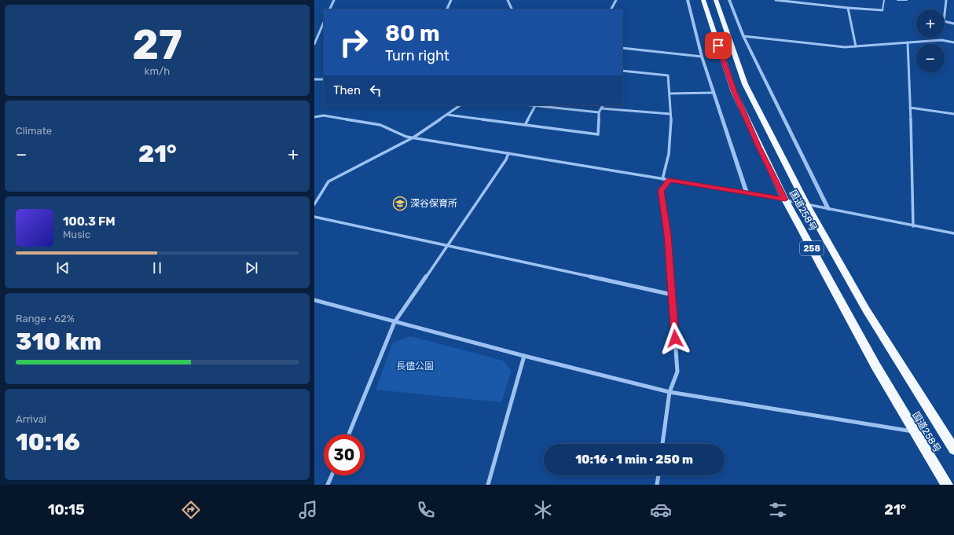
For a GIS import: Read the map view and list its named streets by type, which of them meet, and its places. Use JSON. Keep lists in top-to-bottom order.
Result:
{
  "streets": {
    "highway": ["国道258号", "258"]
  },
  "parks": ["長儘公園"],
  "places": {
    "school or university": ["深谷保育所"]
  },
  "page": {
    "tile": [
      ["27", "km/h"],
      "Climate",
      ["Range · 62%", "310 km"],
      ["Arrival", "10:16"]
    ],
    "map_buttons": ["+", "−"],
    "turn": ["80 m", "Turn right"],
    "then": "Then",
    "heat": ["−", "21°", "+"],
    "song": ["100.3 FM", "Music"],
    "limit": "30",
    "trip": "10:16 · 1 min · 250 m",
    "tabs": ["10:15", "21°"]
  }
}
